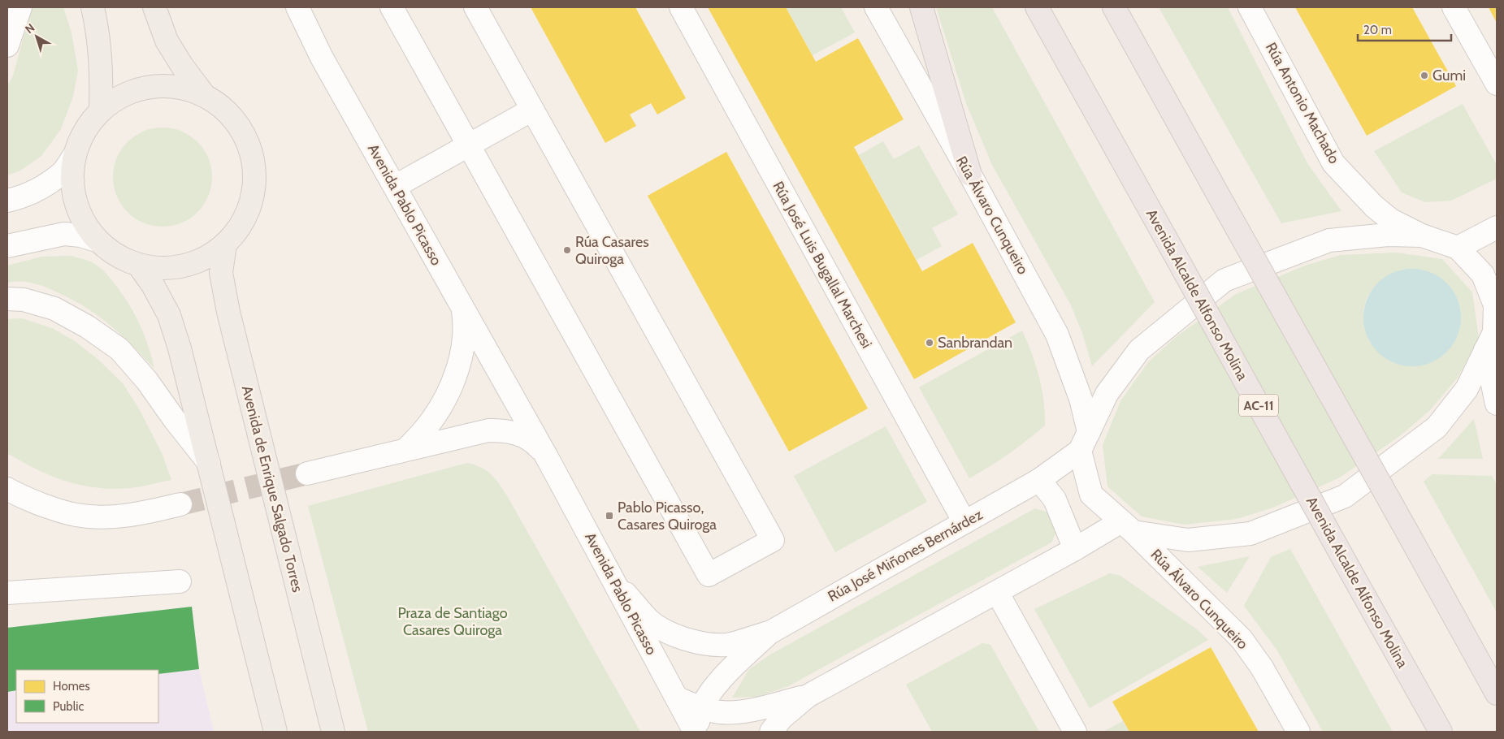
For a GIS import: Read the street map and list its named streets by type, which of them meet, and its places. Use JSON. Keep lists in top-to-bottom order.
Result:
{
  "streets": {
    "highway": ["Avenida Alcalde Alfonso Molina", "AC-11"],
    "main road": ["Avenida de Enrique Salgado Torres"],
    "street": [
      "Rúa Antonio Machado",
      "Avenida Pablo Picasso",
      "Rúa Álvaro Cunqueiro",
      "Rúa José Luis Bugallal Marchesi",
      "Rúa José Miñones Bernárdez"
    ]
  },
  "crossings": [
    ["Avenida Pablo Picasso", "Rúa José Miñones Bernárdez"],
    ["Rúa Álvaro Cunqueiro", "Rúa José Miñones Bernárdez"],
    ["Rúa José Luis Bugallal Marchesi", "Rúa José Miñones Bernárdez"]
  ],
  "parks": ["Praza de Santiago Casares Quiroga"],
  "places": {
    "other": ["Gumi", "Rúa Casares Quiroga", "Sanbrandan"],
    "transit": ["Pablo Picasso, Casares Quiroga"]
  },
  "legend": ["Homes", "Public"],
  "scale_bar": "20 m",
  "north": "top left"
}
